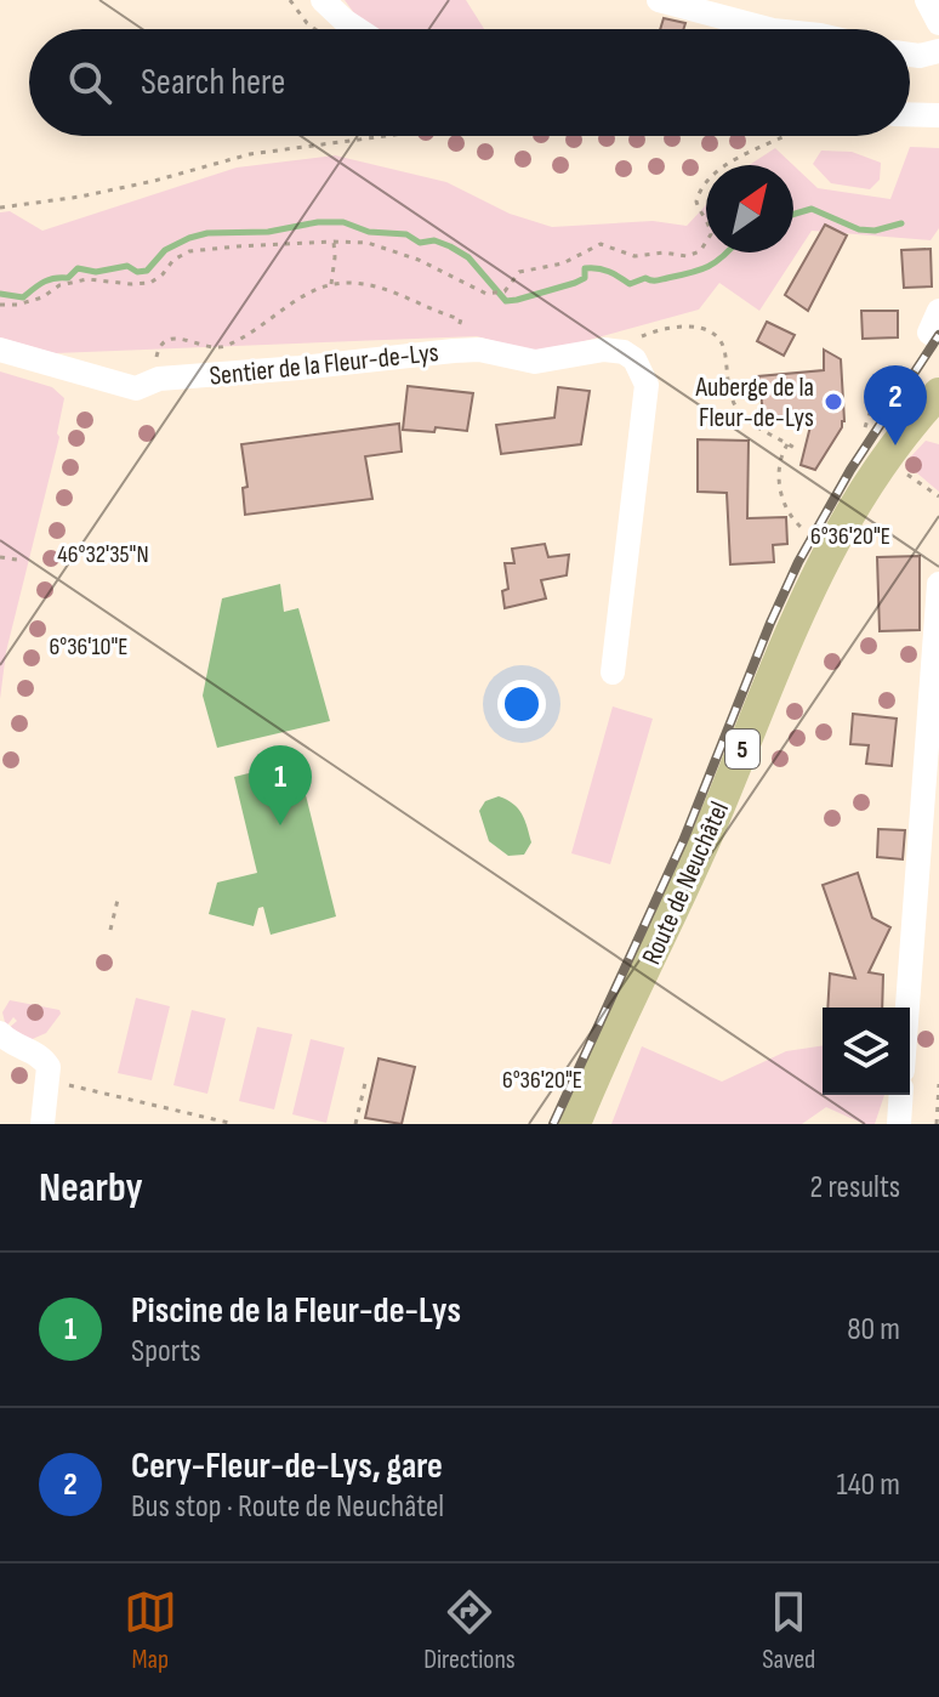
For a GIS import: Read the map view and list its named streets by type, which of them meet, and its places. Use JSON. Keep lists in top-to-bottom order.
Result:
{
  "streets": {
    "main road": ["5", "Route de Neuchâtel"],
    "street": ["Sentier de la Fleur-de-Lys"]
  },
  "places": ["Auberge de la Fleur-de-Lys"],
  "north": "top right",
  "page": {
    "search": "Search here",
    "pins": ["2", "1"],
    "heading": ["Nearby", "2 results"],
    "list": [
      {
        "mark": "1",
        "name": "Piscine de la Fleur-de-Lys",
        "note": "Sports",
        "value": "80 m"
      },
      {
        "mark": "2",
        "name": "Cery-Fleur-de-Lys, gare",
        "note": "Bus stop · Route de Neuchâtel",
        "value": "140 m"
      }
    ],
    "nav": ["Map", "Directions", "Saved"]
  },
  "coordinates": ["6°36'20\"E", "46°32'35\"N", "6°36'10\"E"]
}
